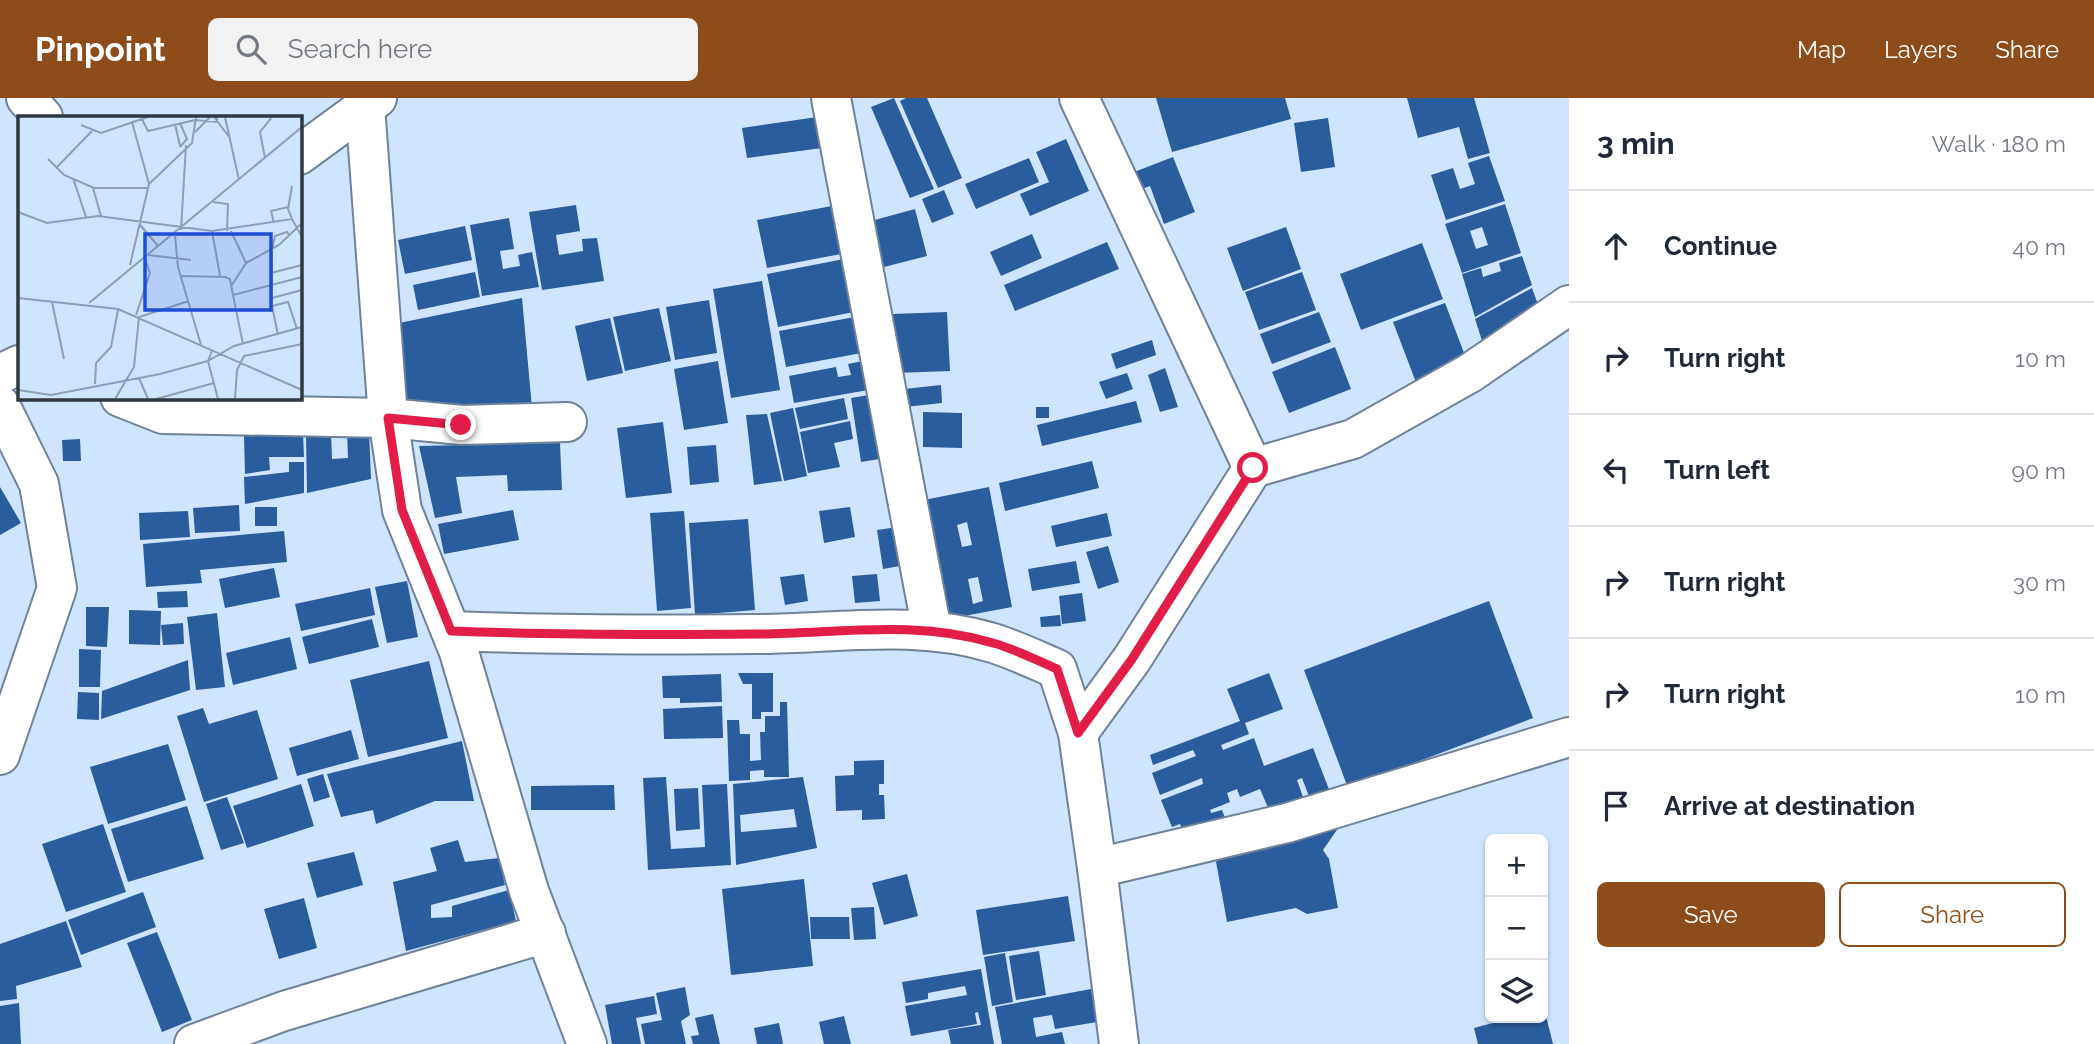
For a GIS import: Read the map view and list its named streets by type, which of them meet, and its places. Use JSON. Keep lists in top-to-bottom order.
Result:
{
  "page": {
    "header": "Pinpoint",
    "search": "Search here",
    "nav": ["Map", "Layers", "Share"],
    "heading": ["3 min", "Walk · 180 m"],
    "list": [
      ["Continue", "40 m"],
      ["Turn right", "10 m"],
      ["Turn left", "90 m"],
      ["Turn right", "30 m"],
      ["Turn right", "10 m"],
      "Arrive at destination"
    ],
    "map_buttons": ["+", "−"],
    "buttons": ["Save", "Share"]
  }
}
